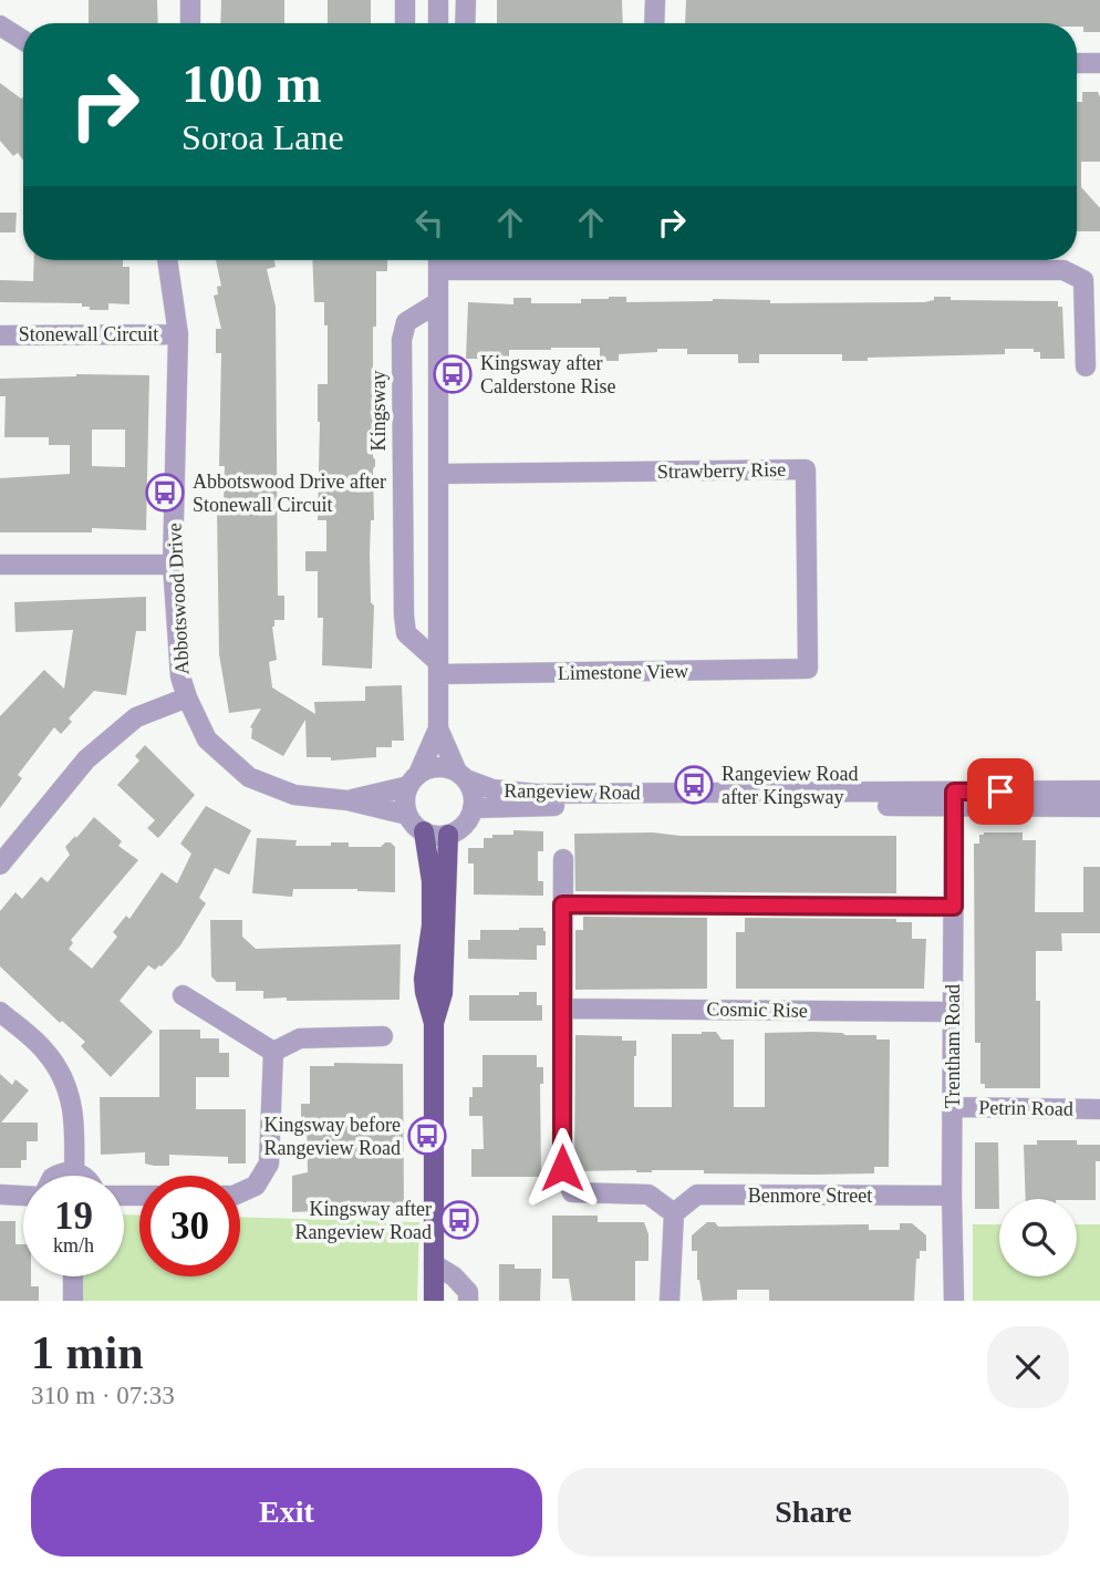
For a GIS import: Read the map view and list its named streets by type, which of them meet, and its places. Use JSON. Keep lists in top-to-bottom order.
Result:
{
  "streets": {
    "street": [
      "Stonewall Circuit",
      "Kingsway",
      "Strawberry Rise",
      "Abbotswood Drive",
      "Limestone View",
      "Rangeview Road",
      "Cosmic Rise",
      "Trentham Road",
      "Petrin Road",
      "Benmore Street"
    ]
  },
  "crossings": [
    ["Stonewall Circuit", "Abbotswood Drive"],
    ["Kingsway", "Limestone View"],
    ["Strawberry Rise", "Limestone View"],
    ["Abbotswood Drive", "Rangeview Road"],
    ["Rangeview Road", "Trentham Road"],
    ["Cosmic Rise", "Trentham Road"],
    ["Trentham Road", "Petrin Road"],
    ["Trentham Road", "Benmore Street"]
  ],
  "places": {
    "bus stop": [
      "Kingsway after Calderstone Rise",
      "Abbotswood Drive after Stonewall Circuit",
      "Rangeview Road after Kingsway",
      "Kingsway before Rangeview Road",
      "Kingsway after Rangeview Road"
    ]
  },
  "page": {
    "turn": ["100 m", "Soroa Lane"],
    "speed": "19 km/h",
    "limit": "30",
    "heading": ["1 min", "310 m · 07:33"],
    "buttons": ["Exit", "Share"]
  }
}
